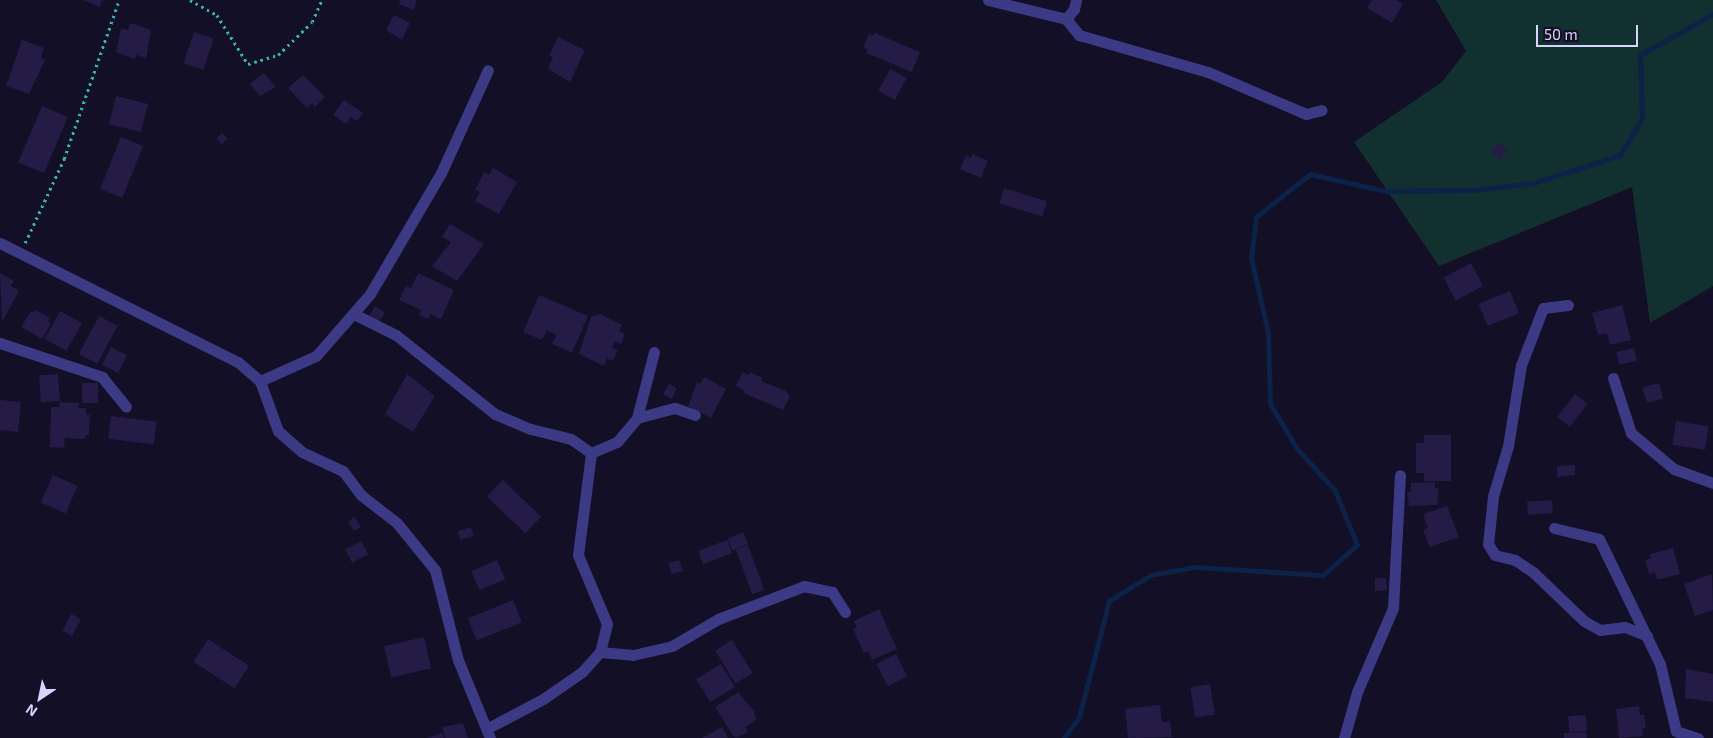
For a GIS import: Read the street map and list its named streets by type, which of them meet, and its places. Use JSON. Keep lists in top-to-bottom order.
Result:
{
  "scale_bar": "50 m",
  "north": "bottom left"
}
